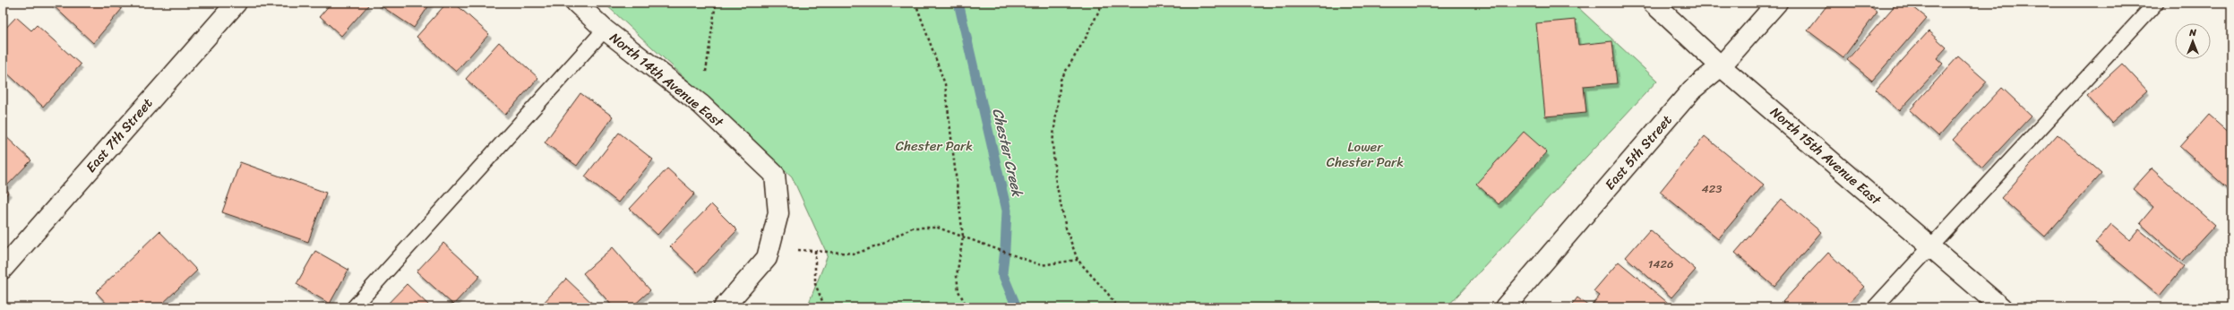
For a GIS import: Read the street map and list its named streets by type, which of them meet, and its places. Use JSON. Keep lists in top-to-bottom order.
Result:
{
  "streets": {
    "street": [
      "North 14th Avenue East",
      "East 7th Street",
      "East 5th Street",
      "North 15th Avenue East"
    ]
  },
  "crossings": [
    ["East 5th Street", "North 15th Avenue East"]
  ],
  "water": ["Chester Creek"],
  "parks": ["Chester Park", "Lower Chester Park"],
  "house_numbers": ["423", "1426"],
  "north": "top"
}
